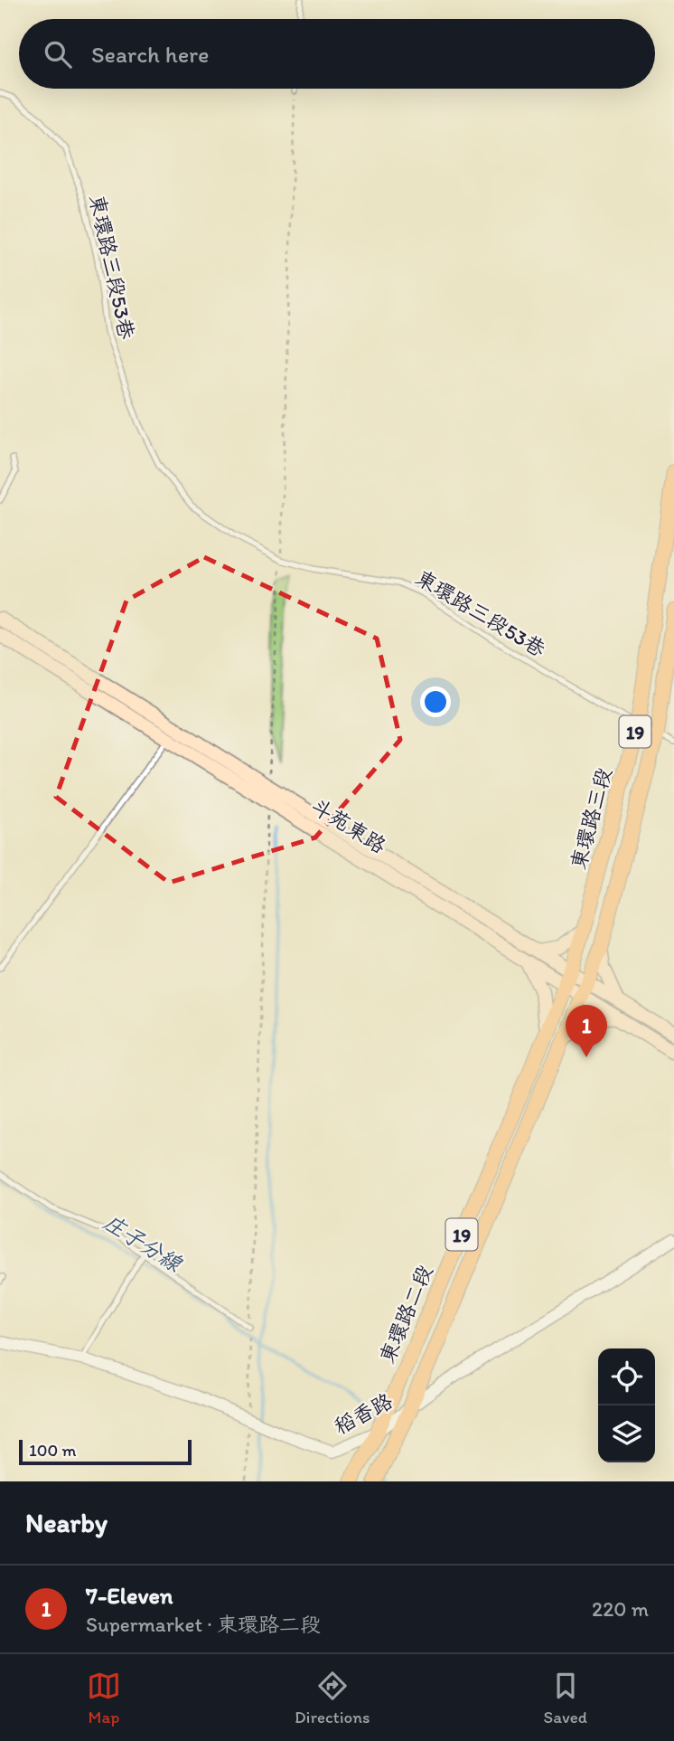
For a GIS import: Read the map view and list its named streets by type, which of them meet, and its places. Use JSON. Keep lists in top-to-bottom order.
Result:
{
  "streets": {
    "main road": [
      "19",
      "東環路三段",
      "斗苑東路",
      "東環路二段"
    ],
    "street": ["稻香路"],
    "lane": ["東環路三段53巷"]
  },
  "crossings": [
    ["東環路三段53巷", "東環路三段"],
    ["東環路三段", "斗苑東路"],
    ["東環路三段", "東環路二段"],
    ["斗苑東路", "東環路二段"],
    ["東環路二段", "稻香路"]
  ],
  "water": ["庄子分線"],
  "scale_bar": "100 m",
  "page": {
    "search": "Search here",
    "pins": "1",
    "scale": "100 m",
    "heading": "Nearby",
    "list": [
      {
        "mark": "1",
        "name": "7-Eleven",
        "note": "Supermarket · 東環路二段",
        "value": "220 m"
      }
    ],
    "nav": ["Map", "Directions", "Saved"]
  }
}
